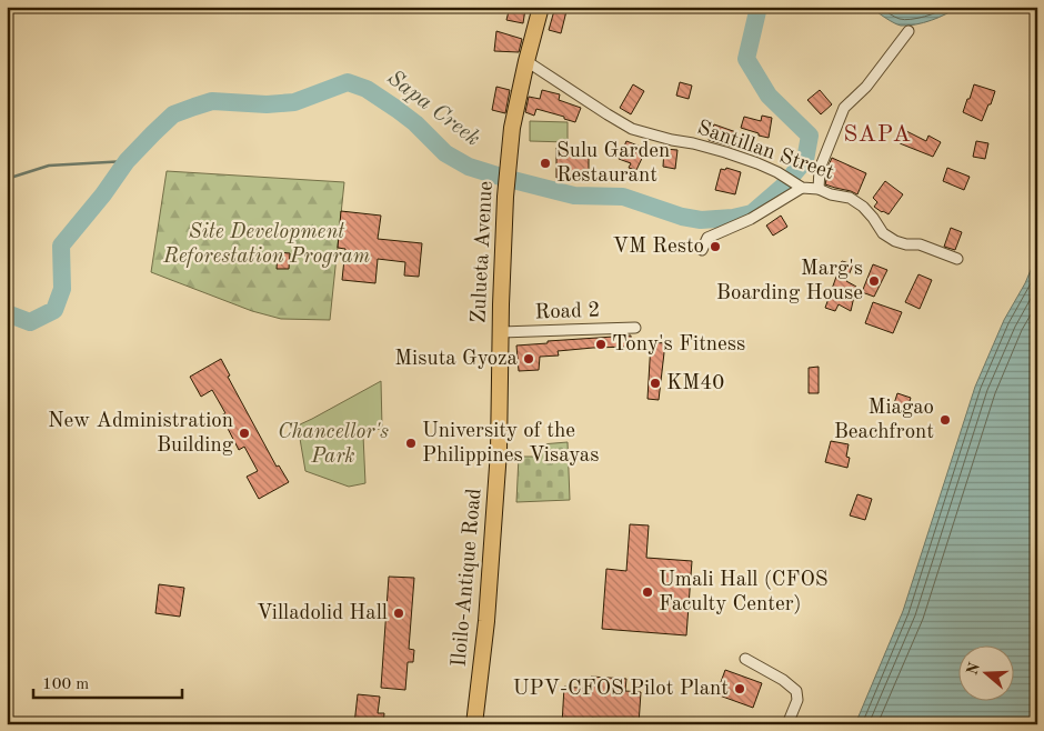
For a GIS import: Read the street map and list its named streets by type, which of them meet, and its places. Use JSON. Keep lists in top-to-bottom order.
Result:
{
  "streets": {
    "main road": ["Zulueta Avenue", "Iloilo-Antique Road"],
    "street": ["Santillan Street", "Road 2"]
  },
  "crossings": [
    ["Santillan Street", "Zulueta Avenue"],
    ["Zulueta Avenue", "Road 2"],
    ["Zulueta Avenue", "Iloilo-Antique Road"],
    ["Road 2", "Iloilo-Antique Road"]
  ],
  "districts": ["SAPA"],
  "water": ["Sapa Creek"],
  "parks": ["Site Development Reforestation Program", "Chancellor's Park"],
  "places": [
    "Sulu Garden Restaurant",
    "VM Resto",
    "Marg's Boarding House",
    "Tony's Fitness",
    "Misuta Gyoza",
    "KM40",
    "Miagao Beachfront",
    "New Administration Building",
    "University of the Philippines Visayas",
    "Umali Hall (CFOS Faculty Center)",
    "Villadolid Hall",
    "UPV-CFOS Pilot Plant"
  ],
  "scale_bar": "100 m",
  "north": "left"
}
